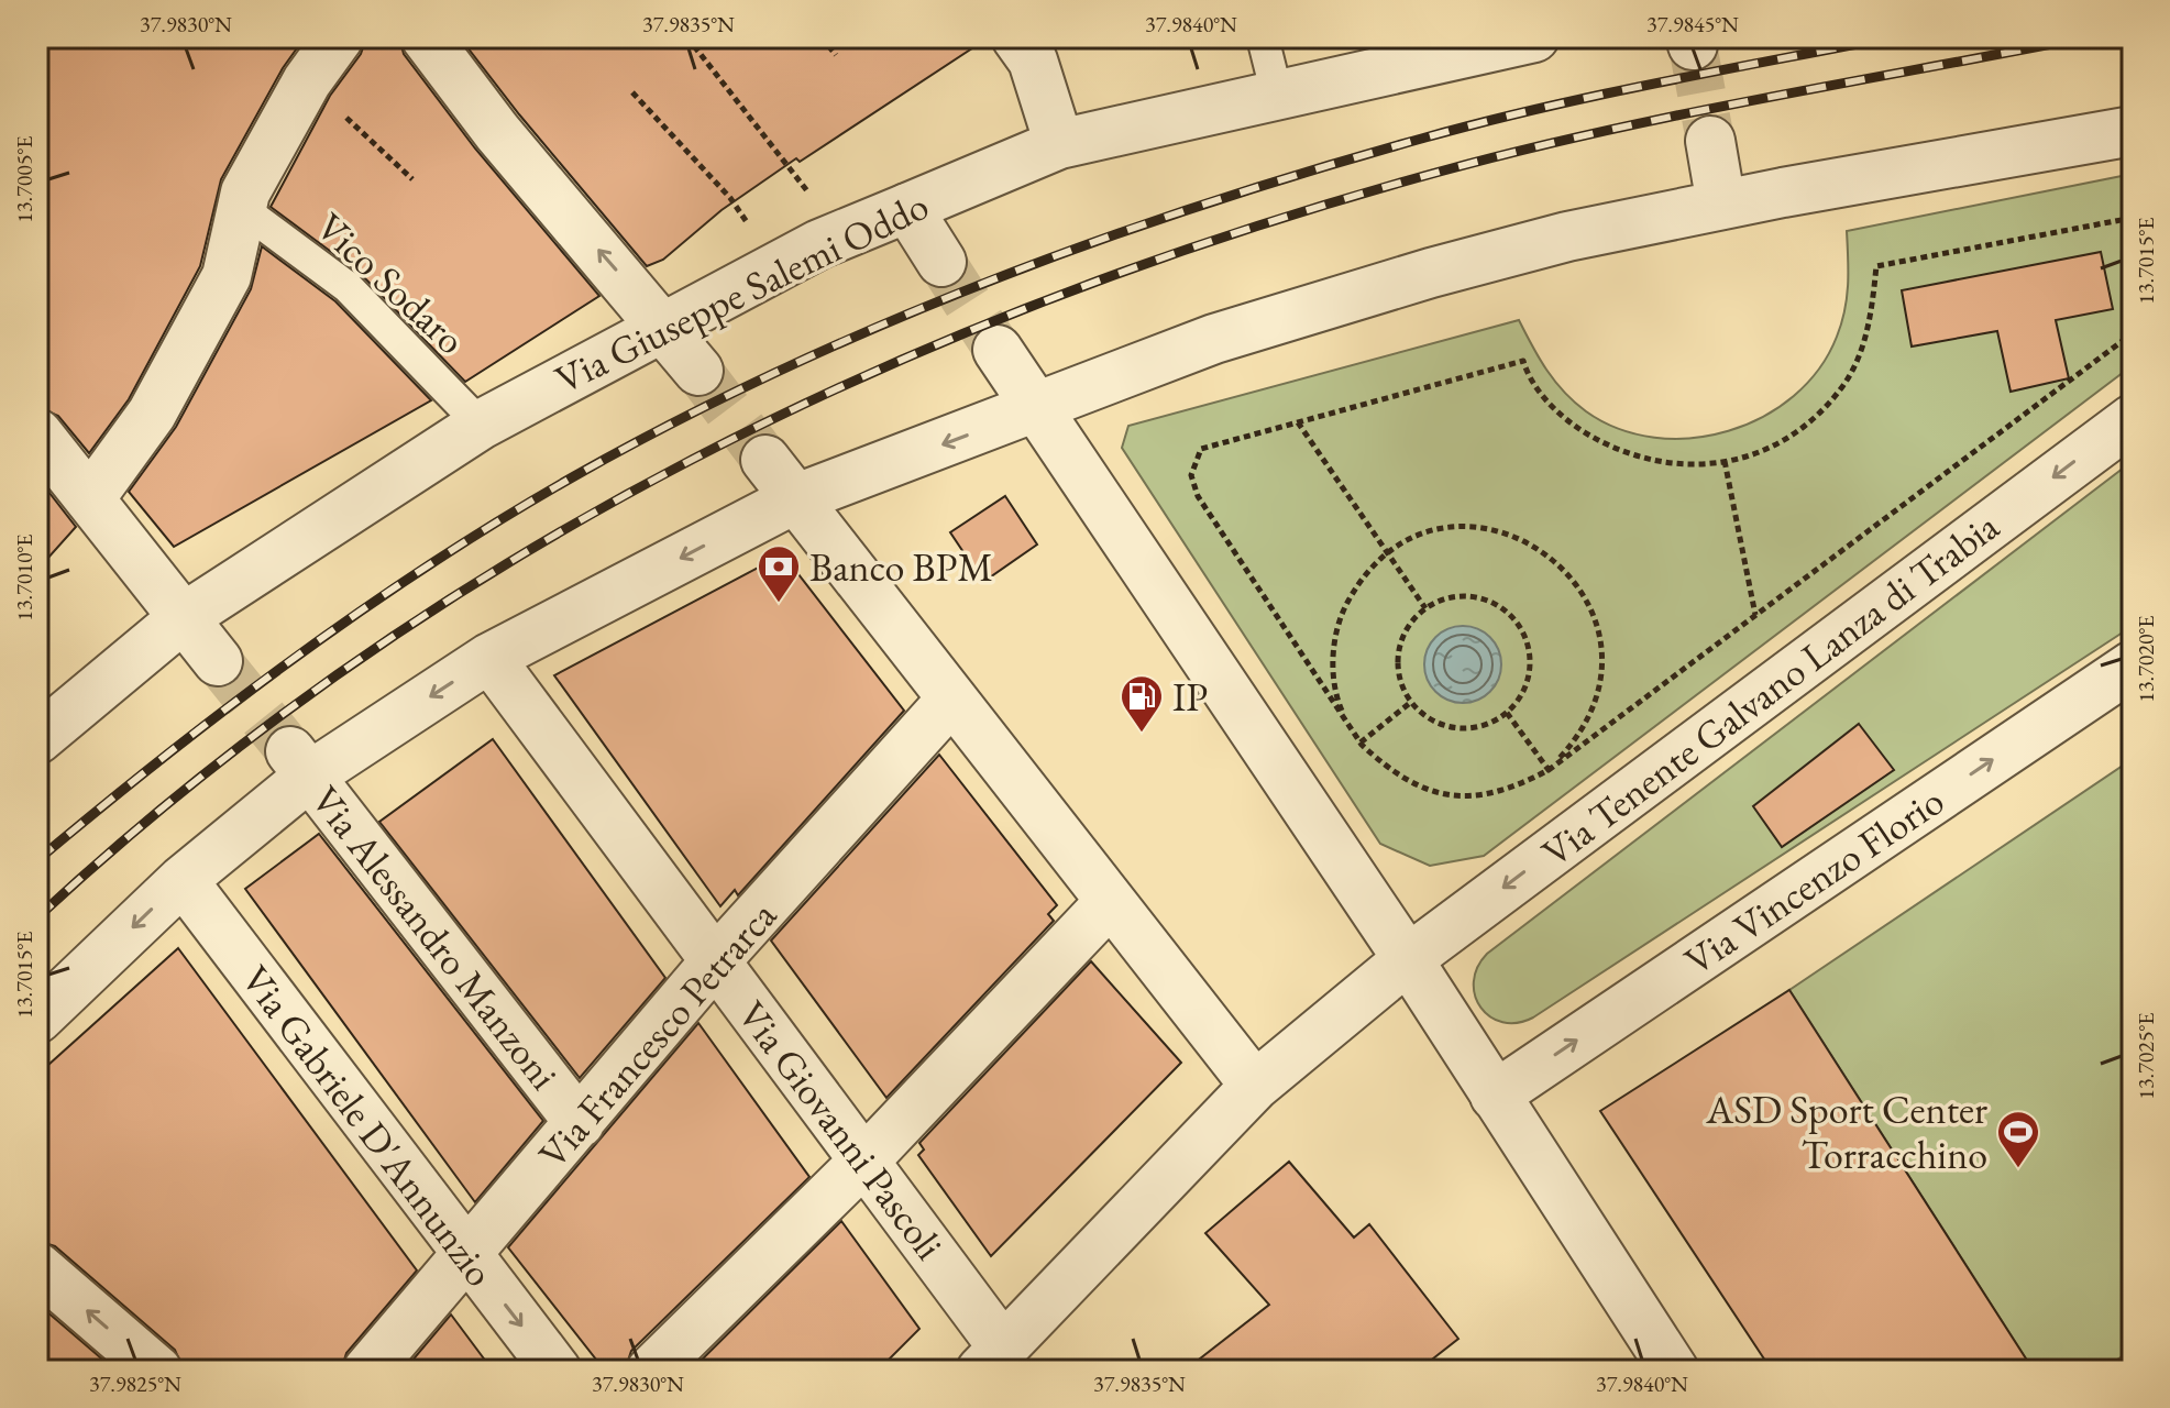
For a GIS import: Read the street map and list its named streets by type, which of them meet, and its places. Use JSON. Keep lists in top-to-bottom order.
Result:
{
  "streets": {
    "street": [
      "Via Giuseppe Salemi Oddo",
      "Via Tenente Galvano Lanza di Trabia",
      "Via Vincenzo Florio",
      "Via Alessandro Manzoni",
      "Via Francesco Petrarca",
      "Via Gabriele D'Annunzio",
      "Via Giovanni Pascoli"
    ],
    "lane": ["Vico Sodaro"]
  },
  "crossings": [
    ["Vico Sodaro", "Via Giuseppe Salemi Oddo"],
    ["Via Tenente Galvano Lanza di Trabia", "Via Giovanni Pascoli"],
    ["Via Alessandro Manzoni", "Via Francesco Petrarca"],
    ["Via Francesco Petrarca", "Via Gabriele D'Annunzio"],
    ["Via Francesco Petrarca", "Via Giovanni Pascoli"]
  ],
  "one_way": ["Via Tenente Galvano Lanza di Trabia", "Via Vincenzo Florio"],
  "places": {
    "bank": ["Banco BPM"],
    "fuel station": ["IP"],
    "sports": ["ASD Sport Center Torracchino"]
  },
  "coordinates": [
    "37.9830°N",
    "37.9835°N",
    "37.9840°N",
    "37.9845°N",
    "13.7005°E",
    "13.7015°E",
    "13.7010°E",
    "13.7020°E",
    "13.7025°E",
    "37.9825°N"
  ]
}
